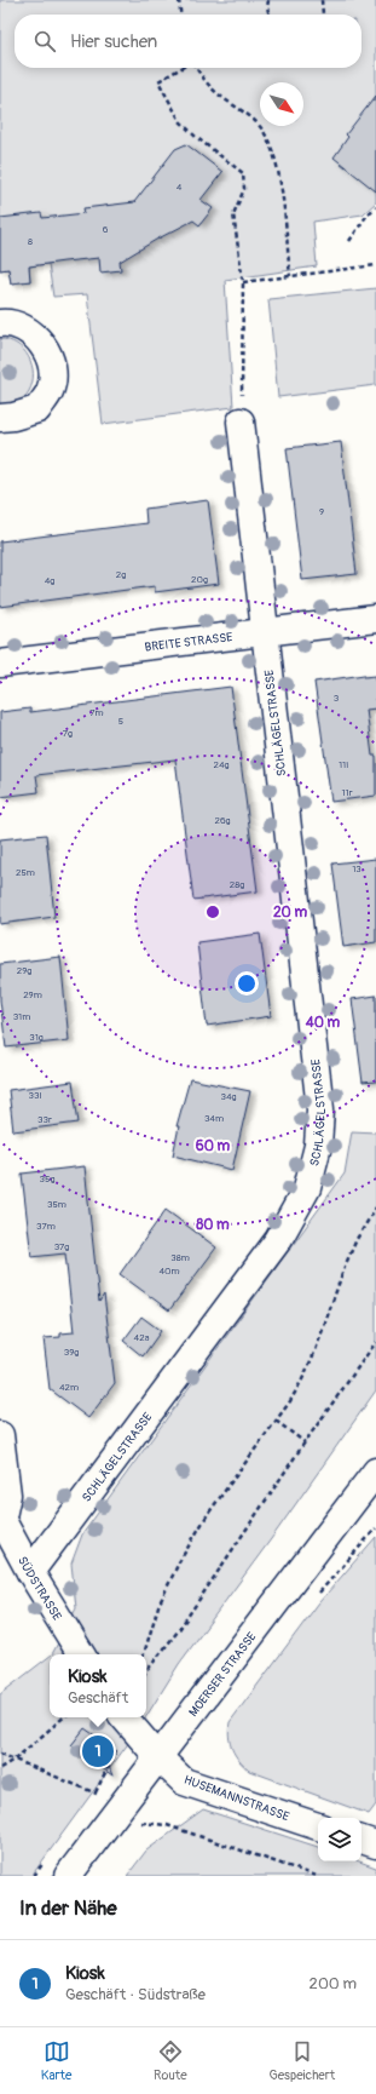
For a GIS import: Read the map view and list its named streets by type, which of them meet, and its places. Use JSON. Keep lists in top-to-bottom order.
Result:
{
  "streets": {
    "street": [
      "BREITE STRASSE",
      "SCHLÄGELSTRASSE",
      "SÜDSTRASSE",
      "MOERSER STRASSE",
      "HUSEMANNSTRASSE"
    ]
  },
  "crossings": [
    ["BREITE STRASSE", "SCHLÄGELSTRASSE"],
    ["SCHLÄGELSTRASSE", "SÜDSTRASSE"],
    ["MOERSER STRASSE", "HUSEMANNSTRASSE"]
  ],
  "house_numbers": [
    "4",
    "6",
    "8",
    "9",
    "2g",
    "20g",
    "4g",
    "3",
    "7m",
    "5",
    "7g",
    "24g",
    "11l",
    "11r",
    "26g",
    "13",
    "25m",
    "28g",
    "29g",
    "29m",
    "31m",
    "31g",
    "33l",
    "34g",
    "34m",
    "33r",
    "35g",
    "35m",
    "37m",
    "37g",
    "38m",
    "40m",
    "42a",
    "39g",
    "42m"
  ],
  "north": "bottom right",
  "page": {
    "search": "Hier suchen",
    "popup": ["Kiosk", "Geschäft"],
    "pins": "1",
    "heading": "In der Nähe",
    "list": [
      {
        "mark": "1",
        "name": "Kiosk",
        "note": "Geschäft · Südstraße",
        "value": "200 m"
      }
    ],
    "nav": ["Karte", "Route", "Gespeichert"]
  },
  "rings": [
    "20 m",
    "40 m",
    "60 m",
    "80 m"
  ]
}
